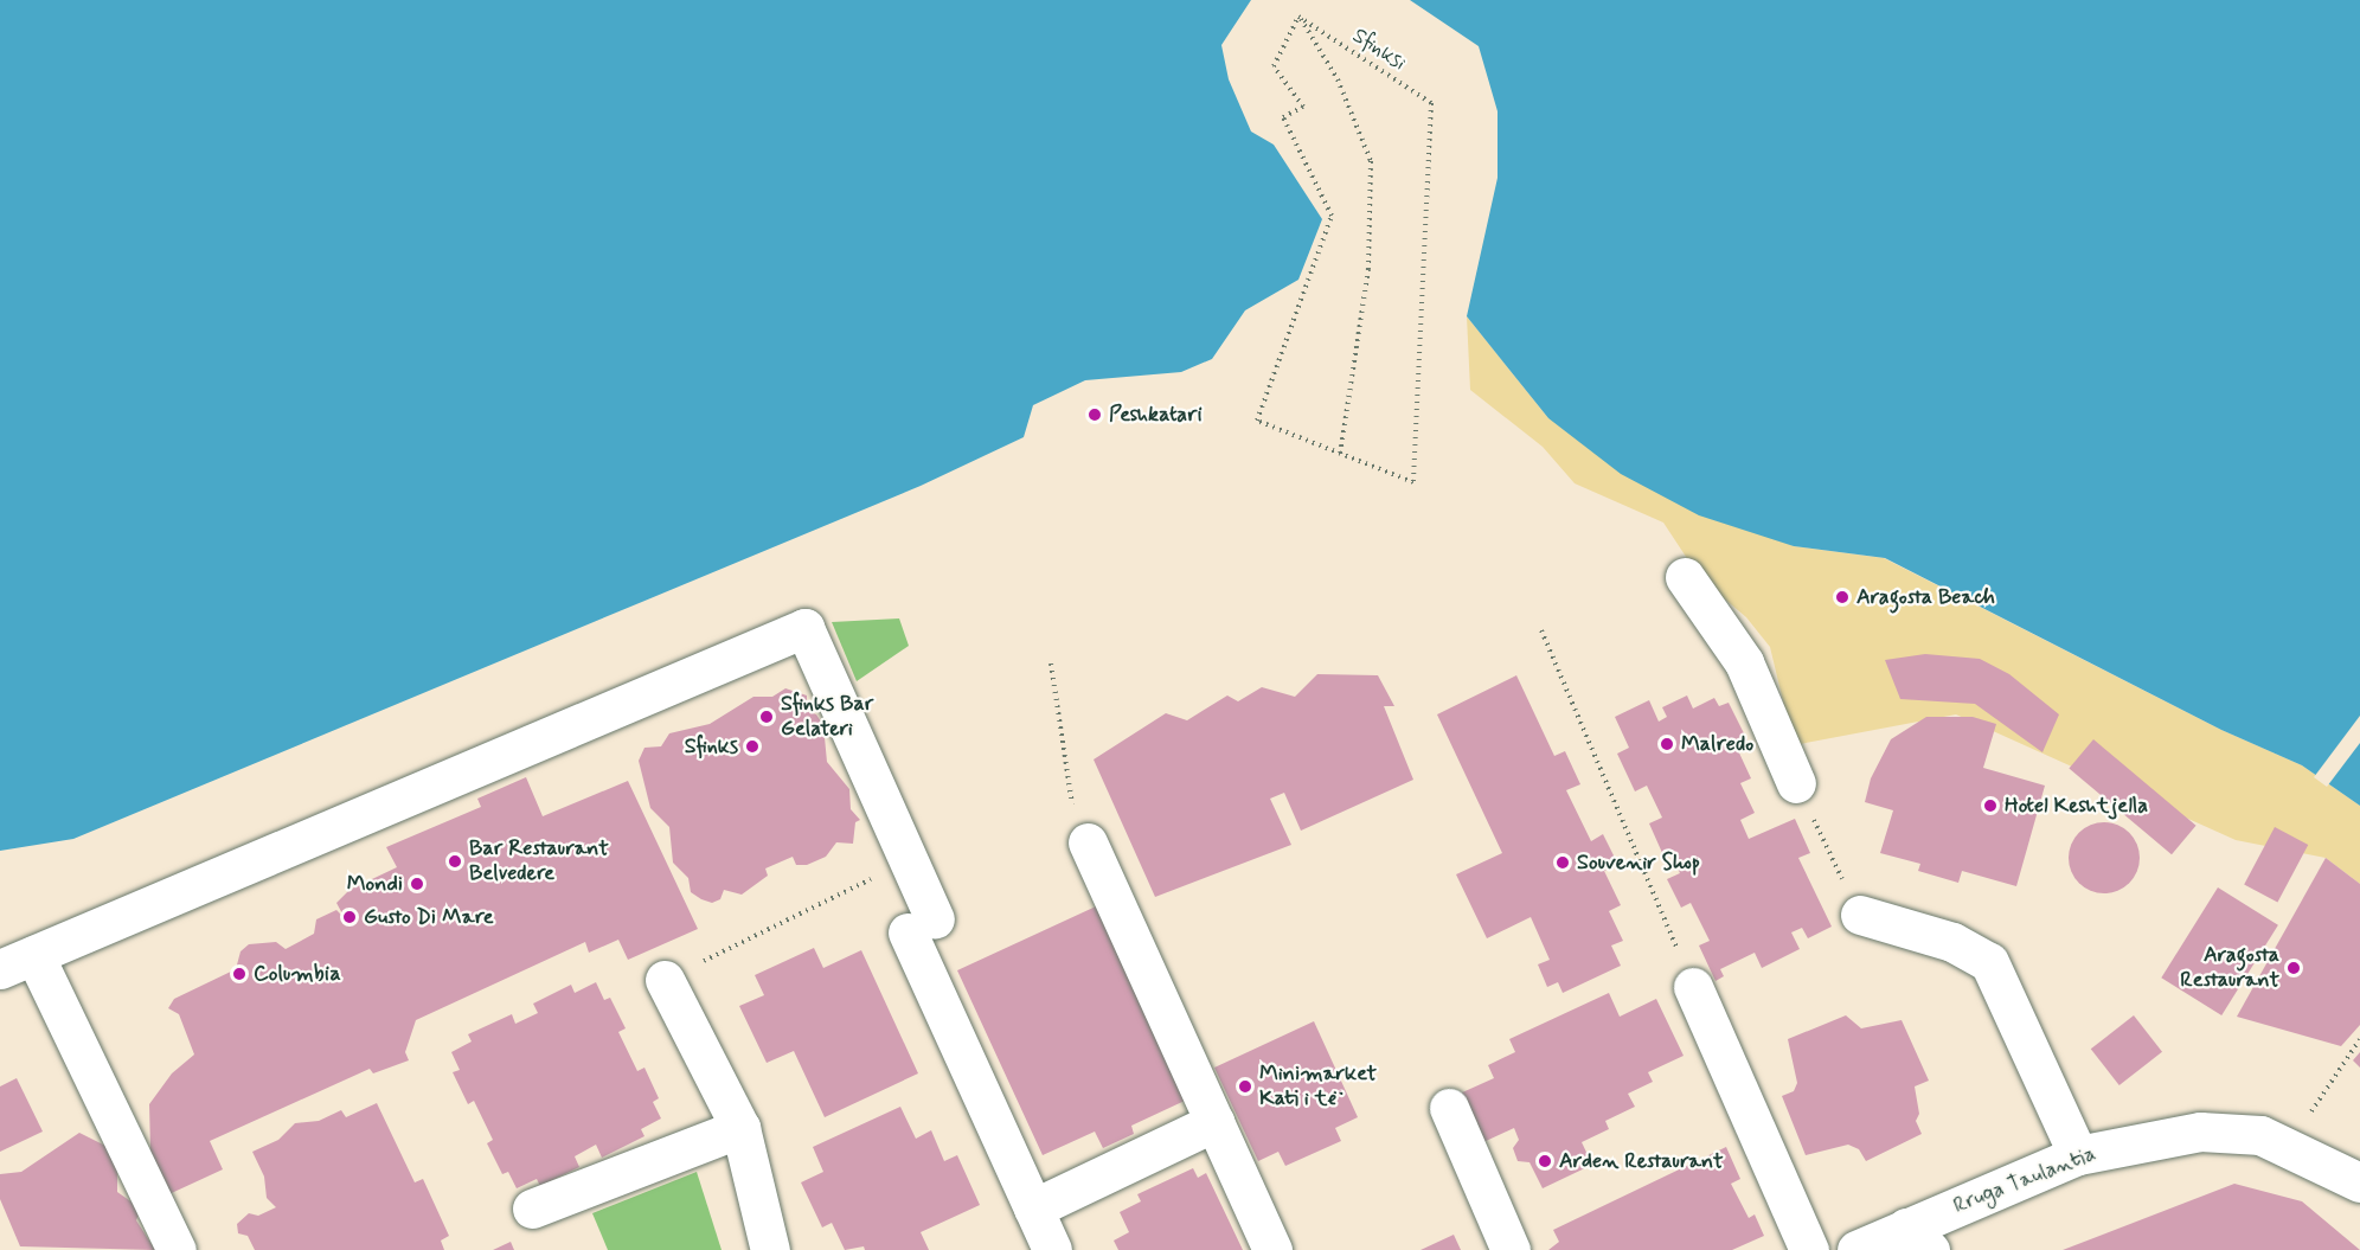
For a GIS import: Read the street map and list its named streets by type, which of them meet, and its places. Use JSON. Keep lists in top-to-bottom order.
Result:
{
  "streets": {
    "street": ["Rruga Taulantia"],
    "path": ["Sfinksi"]
  },
  "places": [
    "Peshkatari",
    "Aragosta Beach",
    "Sfinks Bar Gelateri",
    "Malredo",
    "Sfinks",
    "Hotel Keshtjella",
    "Bar Restaurant Belvedere",
    "Souvenir Shop",
    "Mondi",
    "Gusto Di Mare",
    "Aragosta Restaurant",
    "Columbia",
    "Minimarket Kati i të",
    "Arden Restaurant"
  ]
}
